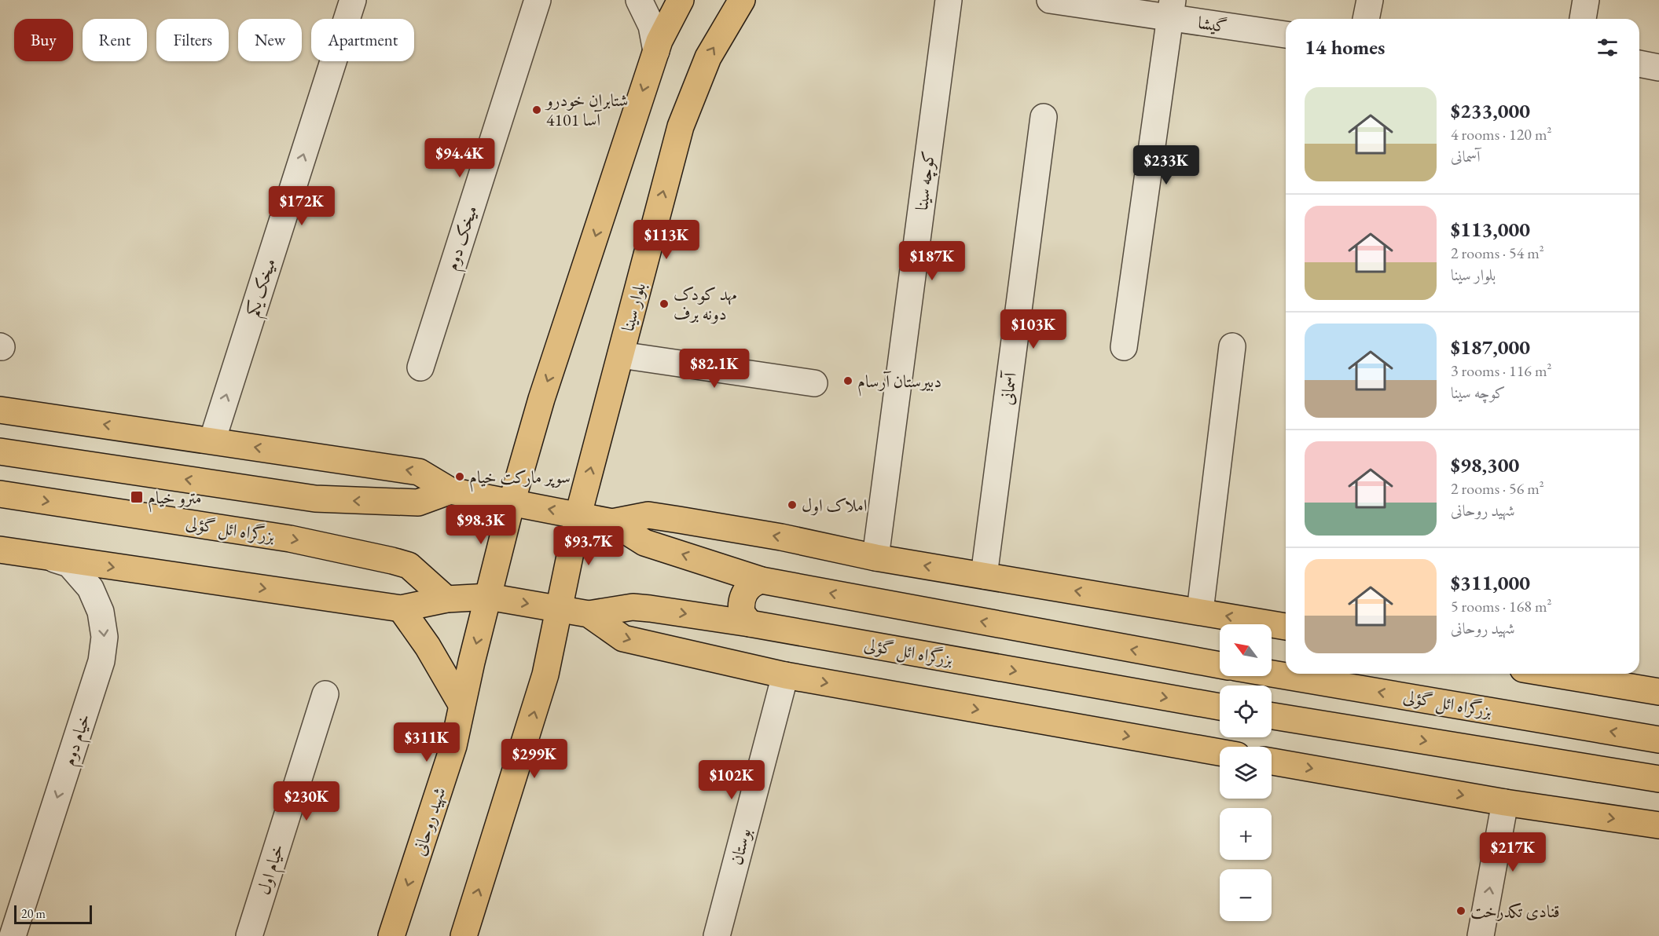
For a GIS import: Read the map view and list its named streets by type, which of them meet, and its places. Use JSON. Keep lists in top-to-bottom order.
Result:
{
  "streets": {
    "main road": ["بلوار سینا", "بزرگراه ائل گؤلی", "شهید روحانی"],
    "street": [
      "گیشا",
      "کوچه سینا",
      "میخک دوم",
      "میخک یکم",
      "آسمانی",
      "خیام دوم",
      "بوستان",
      "خیام اول"
    ]
  },
  "one_way": ["میخک یکم", "خیام دوم"],
  "places": {
    "other": [
      "شتابران خودرو 4101 آسا",
      "مهد کودک دونه برف",
      "دبیرستان آرسام",
      "سوپر مارکت خیام",
      "املاک اول",
      "قنادی تکدرخت"
    ],
    "transit": ["مترو خیام"]
  },
  "scale_bar": "20 m",
  "north": "top left",
  "page": {
    "chip": [
      "Buy",
      "Rent",
      "Filters",
      "New",
      "Apartment"
    ],
    "heading": "14 homes",
    "list": [
      {
        "name": "$233,000",
        "note": "4 rooms · 120 m² · آسمانی"
      },
      {
        "name": "$113,000",
        "note": "2 rooms · 54 m² · بلوار سینا"
      },
      {
        "name": "$187,000",
        "note": "3 rooms · 116 m² · کوچه سینا"
      },
      {
        "name": "$98,300",
        "note": "2 rooms · 56 m² · شهید روحانی"
      },
      {
        "name": "$311,000",
        "note": "5 rooms · 168 m² · شهید روحانی"
      }
    ],
    "price": [
      "$94.4K",
      "$233K",
      "$172K",
      "$113K",
      "$187K",
      "$103K",
      "$82.1K",
      "$98.3K",
      "$93.7K",
      "$311K",
      "$299K",
      "$102K",
      "$230K",
      "$217K"
    ],
    "map_buttons": ["+", "−"],
    "scale": "20 m"
  }
}
